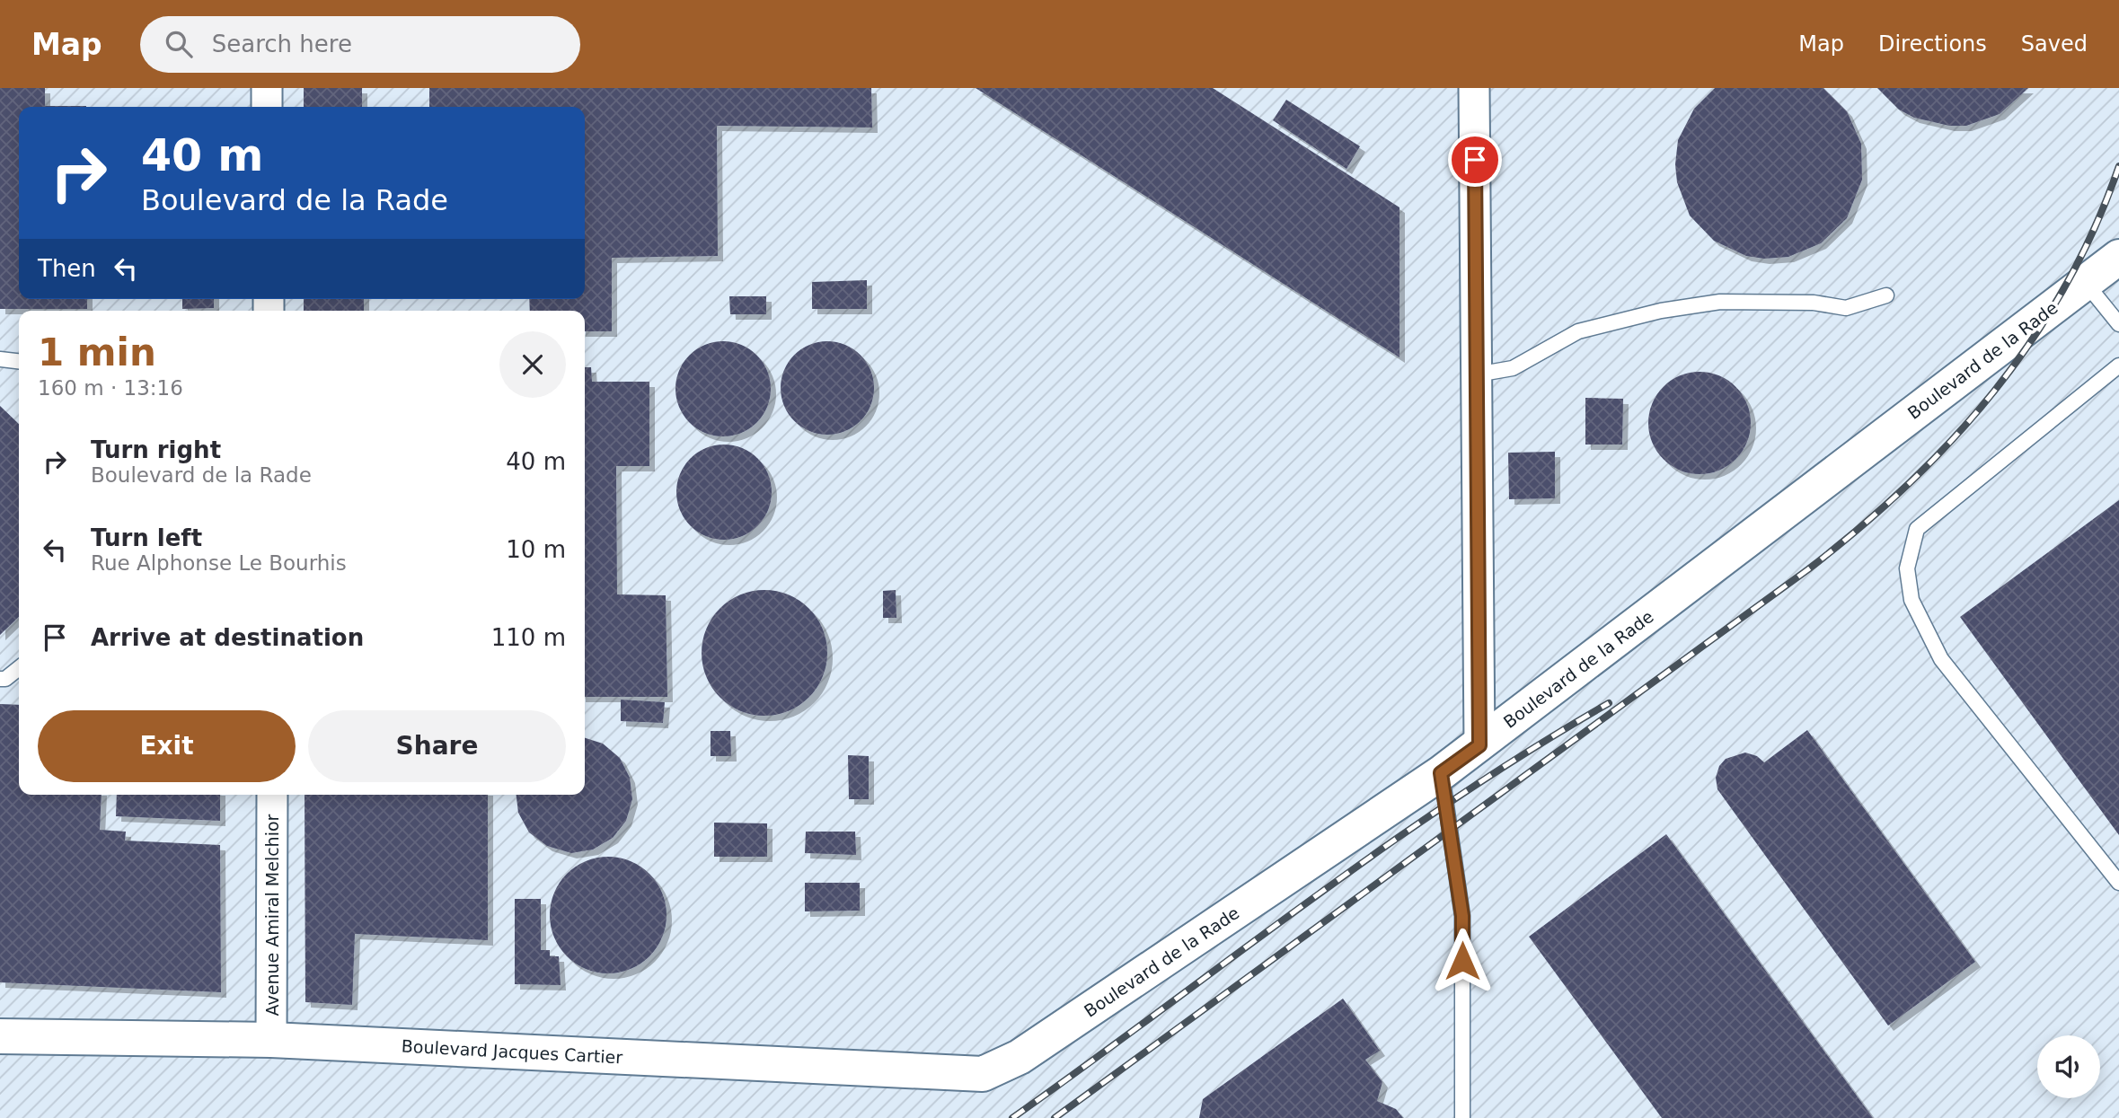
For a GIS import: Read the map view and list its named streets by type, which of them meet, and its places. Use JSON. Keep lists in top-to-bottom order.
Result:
{
  "streets": {
    "street": ["Boulevard de la Rade", "Avenue Amiral Melchior", "Boulevard Jacques Cartier"]
  },
  "crossings": [
    ["Boulevard de la Rade", "Boulevard Jacques Cartier"],
    ["Avenue Amiral Melchior", "Boulevard Jacques Cartier"]
  ],
  "page": {
    "header": "Map",
    "search": "Search here",
    "nav": ["Map", "Directions", "Saved"],
    "turn": ["40 m", "Boulevard de la Rade"],
    "then": "Then",
    "heading": ["1 min", "160 m · 13:16"],
    "list": [
      {
        "name": "Turn right",
        "note": "Boulevard de la Rade",
        "value": "40 m"
      },
      {
        "name": "Turn left",
        "note": "Rue Alphonse Le Bourhis",
        "value": "10 m"
      },
      {
        "name": "Arrive at destination",
        "value": "110 m"
      }
    ],
    "buttons": ["Exit", "Share"]
  }
}
